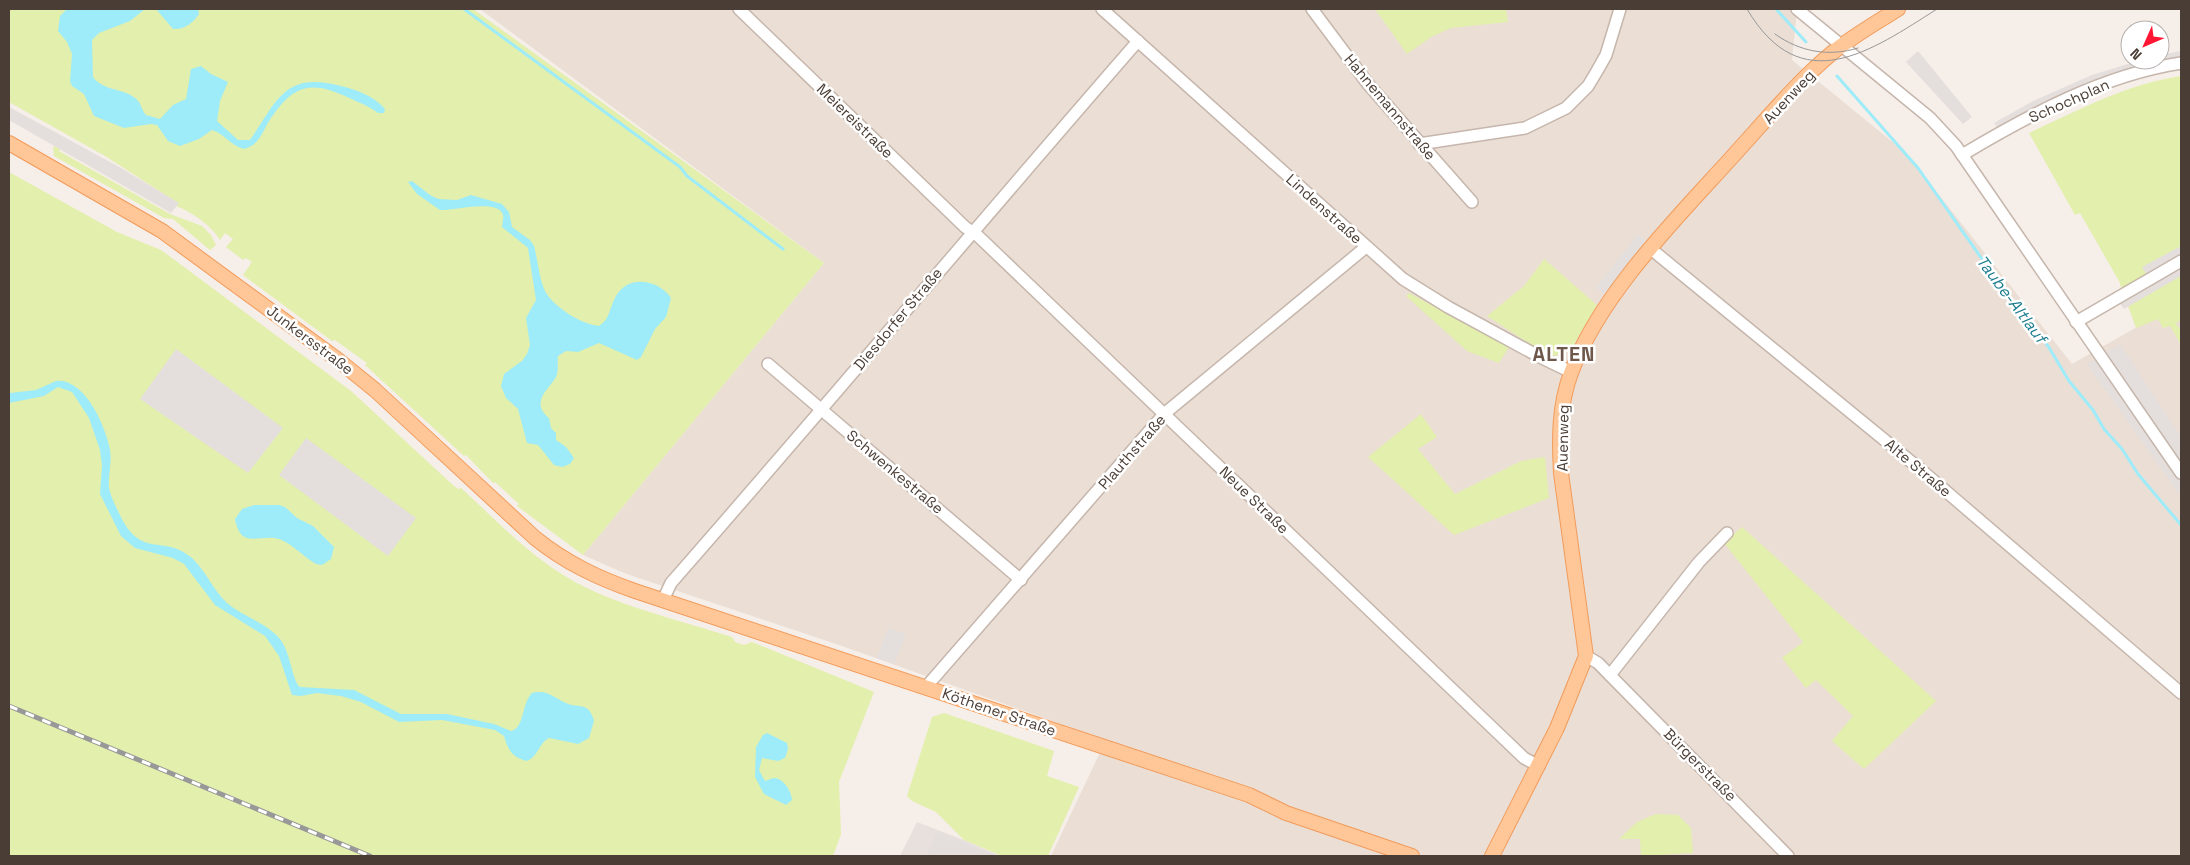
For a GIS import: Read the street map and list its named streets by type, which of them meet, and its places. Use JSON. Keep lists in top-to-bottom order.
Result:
{
  "streets": {
    "main road": ["Auenweg", "Junkersstraße", "Köthener Straße"],
    "street": [
      "Schochplan",
      "Hahnemannstraße",
      "Meiereistraße",
      "Lindenstraße",
      "Diesdorfer Straße",
      "Plauthstraße",
      "Alte Straße",
      "Schwenkestraße",
      "Neue Straße",
      "Bürgerstraße"
    ]
  },
  "crossings": [
    ["Auenweg", "Lindenstraße"],
    ["Auenweg", "Alte Straße"],
    ["Auenweg", "Neue Straße"],
    ["Auenweg", "Bürgerstraße"],
    ["Meiereistraße", "Diesdorfer Straße"],
    ["Meiereistraße", "Neue Straße"],
    ["Lindenstraße", "Diesdorfer Straße"],
    ["Lindenstraße", "Plauthstraße"],
    ["Diesdorfer Straße", "Schwenkestraße"],
    ["Diesdorfer Straße", "Neue Straße"],
    ["Diesdorfer Straße", "Köthener Straße"],
    ["Junkersstraße", "Köthener Straße"],
    ["Plauthstraße", "Schwenkestraße"],
    ["Plauthstraße", "Neue Straße"],
    ["Plauthstraße", "Köthener Straße"]
  ],
  "districts": ["ALTEN"],
  "water": ["Taube-Altlauf"],
  "north": "bottom left"
}
